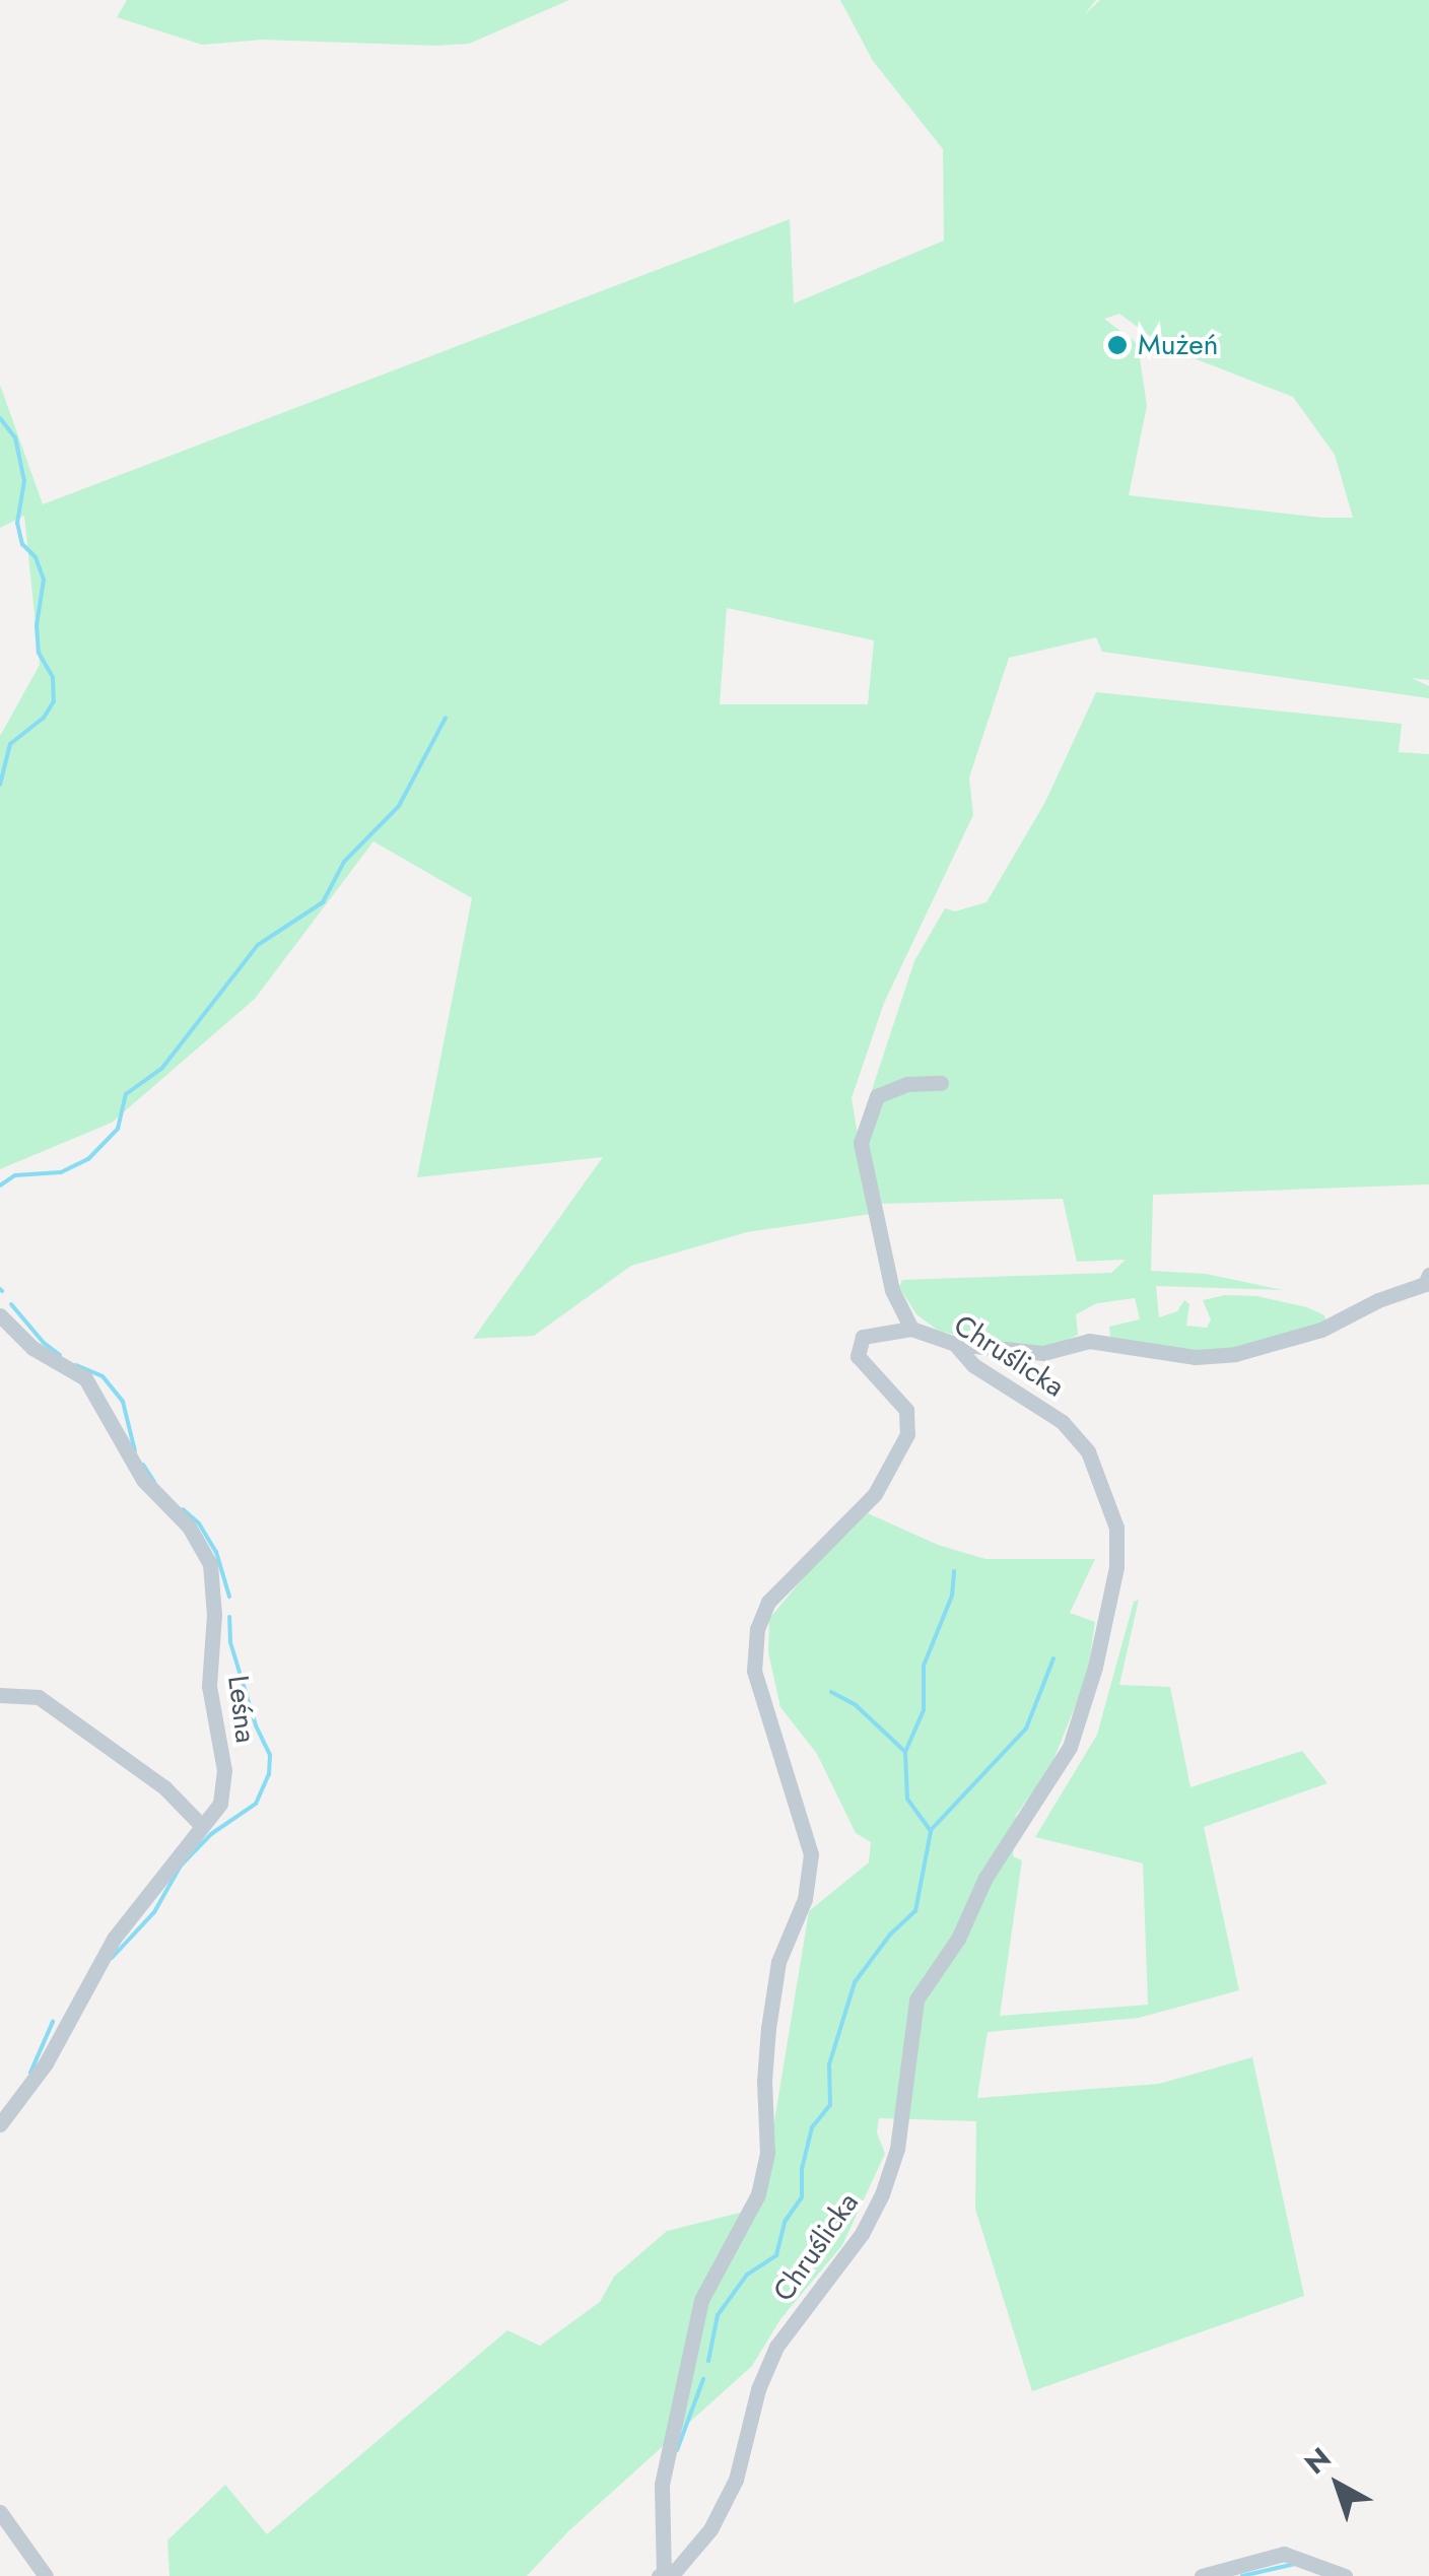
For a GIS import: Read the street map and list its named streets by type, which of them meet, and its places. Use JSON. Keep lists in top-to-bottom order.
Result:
{
  "streets": {
    "street": ["Chruślicka", "Leśna"]
  },
  "places": ["Mużeń"],
  "north": "top left"
}
